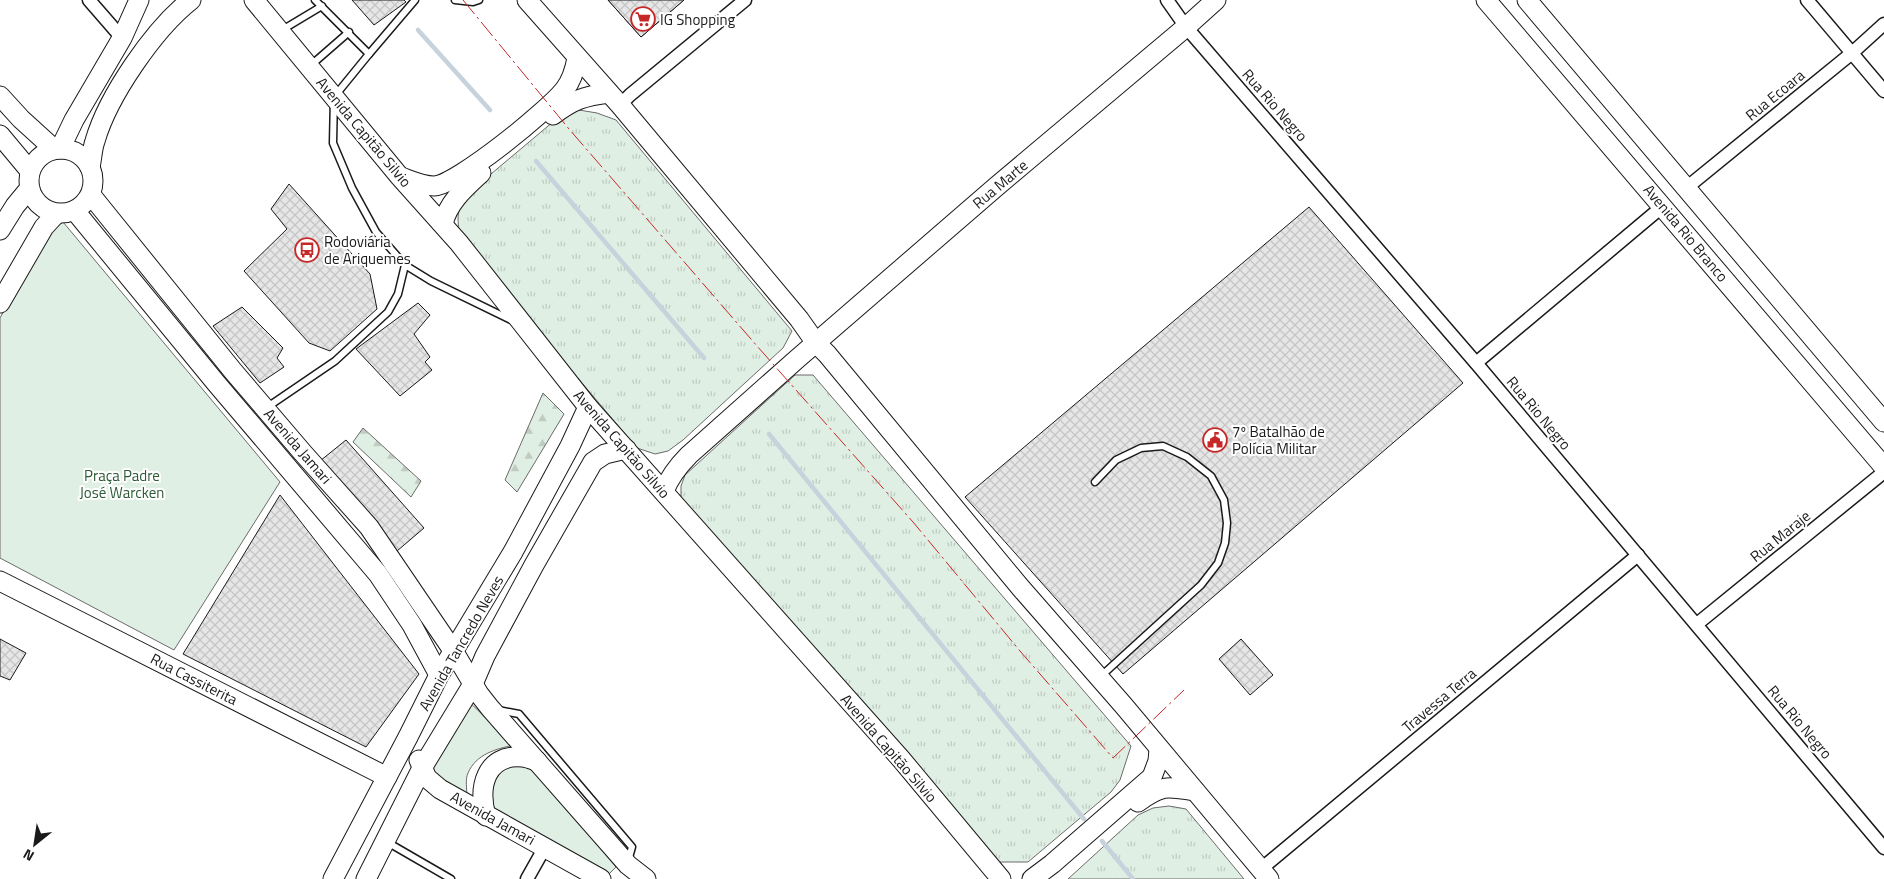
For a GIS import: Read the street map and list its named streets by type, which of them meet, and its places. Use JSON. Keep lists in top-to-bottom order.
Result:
{
  "streets": {
    "main road": [
      "Avenida Capitão Silvio",
      "Rua Marte",
      "Avenida Rio Branco",
      "Avenida Jamari",
      "Avenida Tancredo Neves",
      "Rua Cassiterita"
    ],
    "street": [
      "Rua Ecoara",
      "Rua Rio Negro",
      "Rua Maraje",
      "Travessa Terra"
    ]
  },
  "crossings": [
    ["Rua Ecoara", "Avenida Rio Branco"],
    ["Rua Rio Negro", "Rua Marte"],
    ["Rua Rio Negro", "Rua Maraje"],
    ["Rua Rio Negro", "Travessa Terra"],
    ["Avenida Capitão Silvio", "Rua Marte"],
    ["Avenida Capitão Silvio", "Avenida Tancredo Neves"],
    ["Avenida Jamari", "Avenida Tancredo Neves"],
    ["Avenida Tancredo Neves", "Rua Cassiterita"]
  ],
  "parks": ["Praça Padre José Warcken"],
  "places": {
    "supermarket": ["IG Shopping"],
    "bus stop": ["Rodoviária de Ariquemes"],
    "public building": ["7º Batalhão de Polícia Militar"]
  },
  "north": "bottom left"
}
